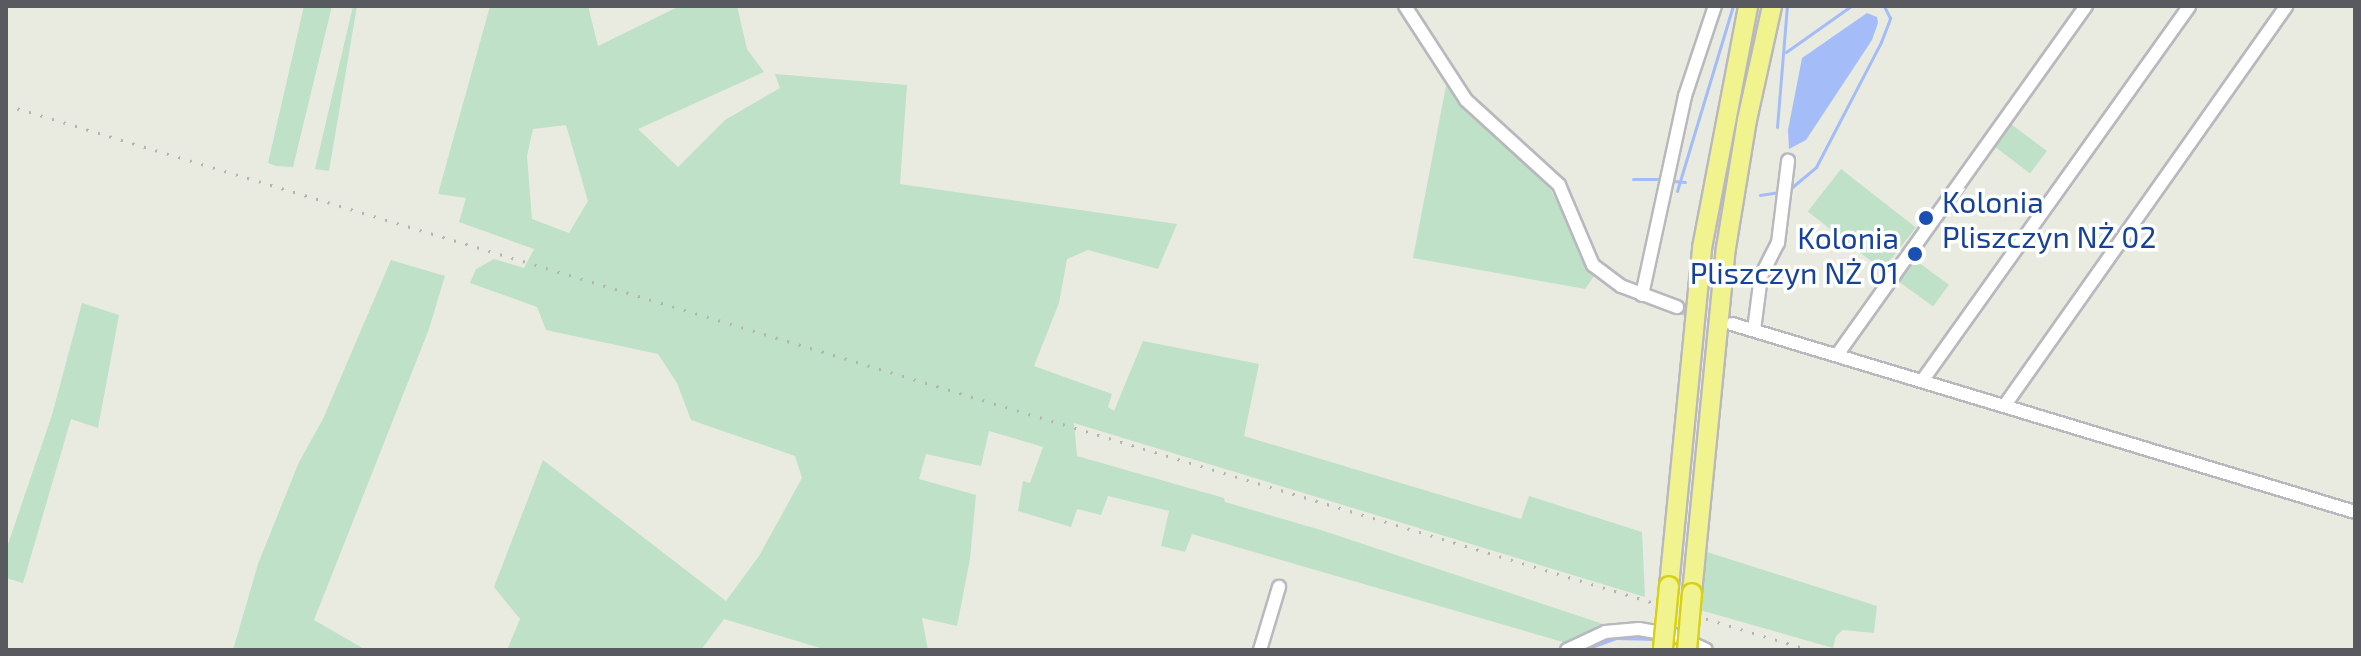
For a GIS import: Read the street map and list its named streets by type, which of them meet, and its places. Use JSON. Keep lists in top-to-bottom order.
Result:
{
  "places": ["Kolonia Pliszczyn NŻ 02", "Kolonia Pliszczyn NŻ 01"]
}
